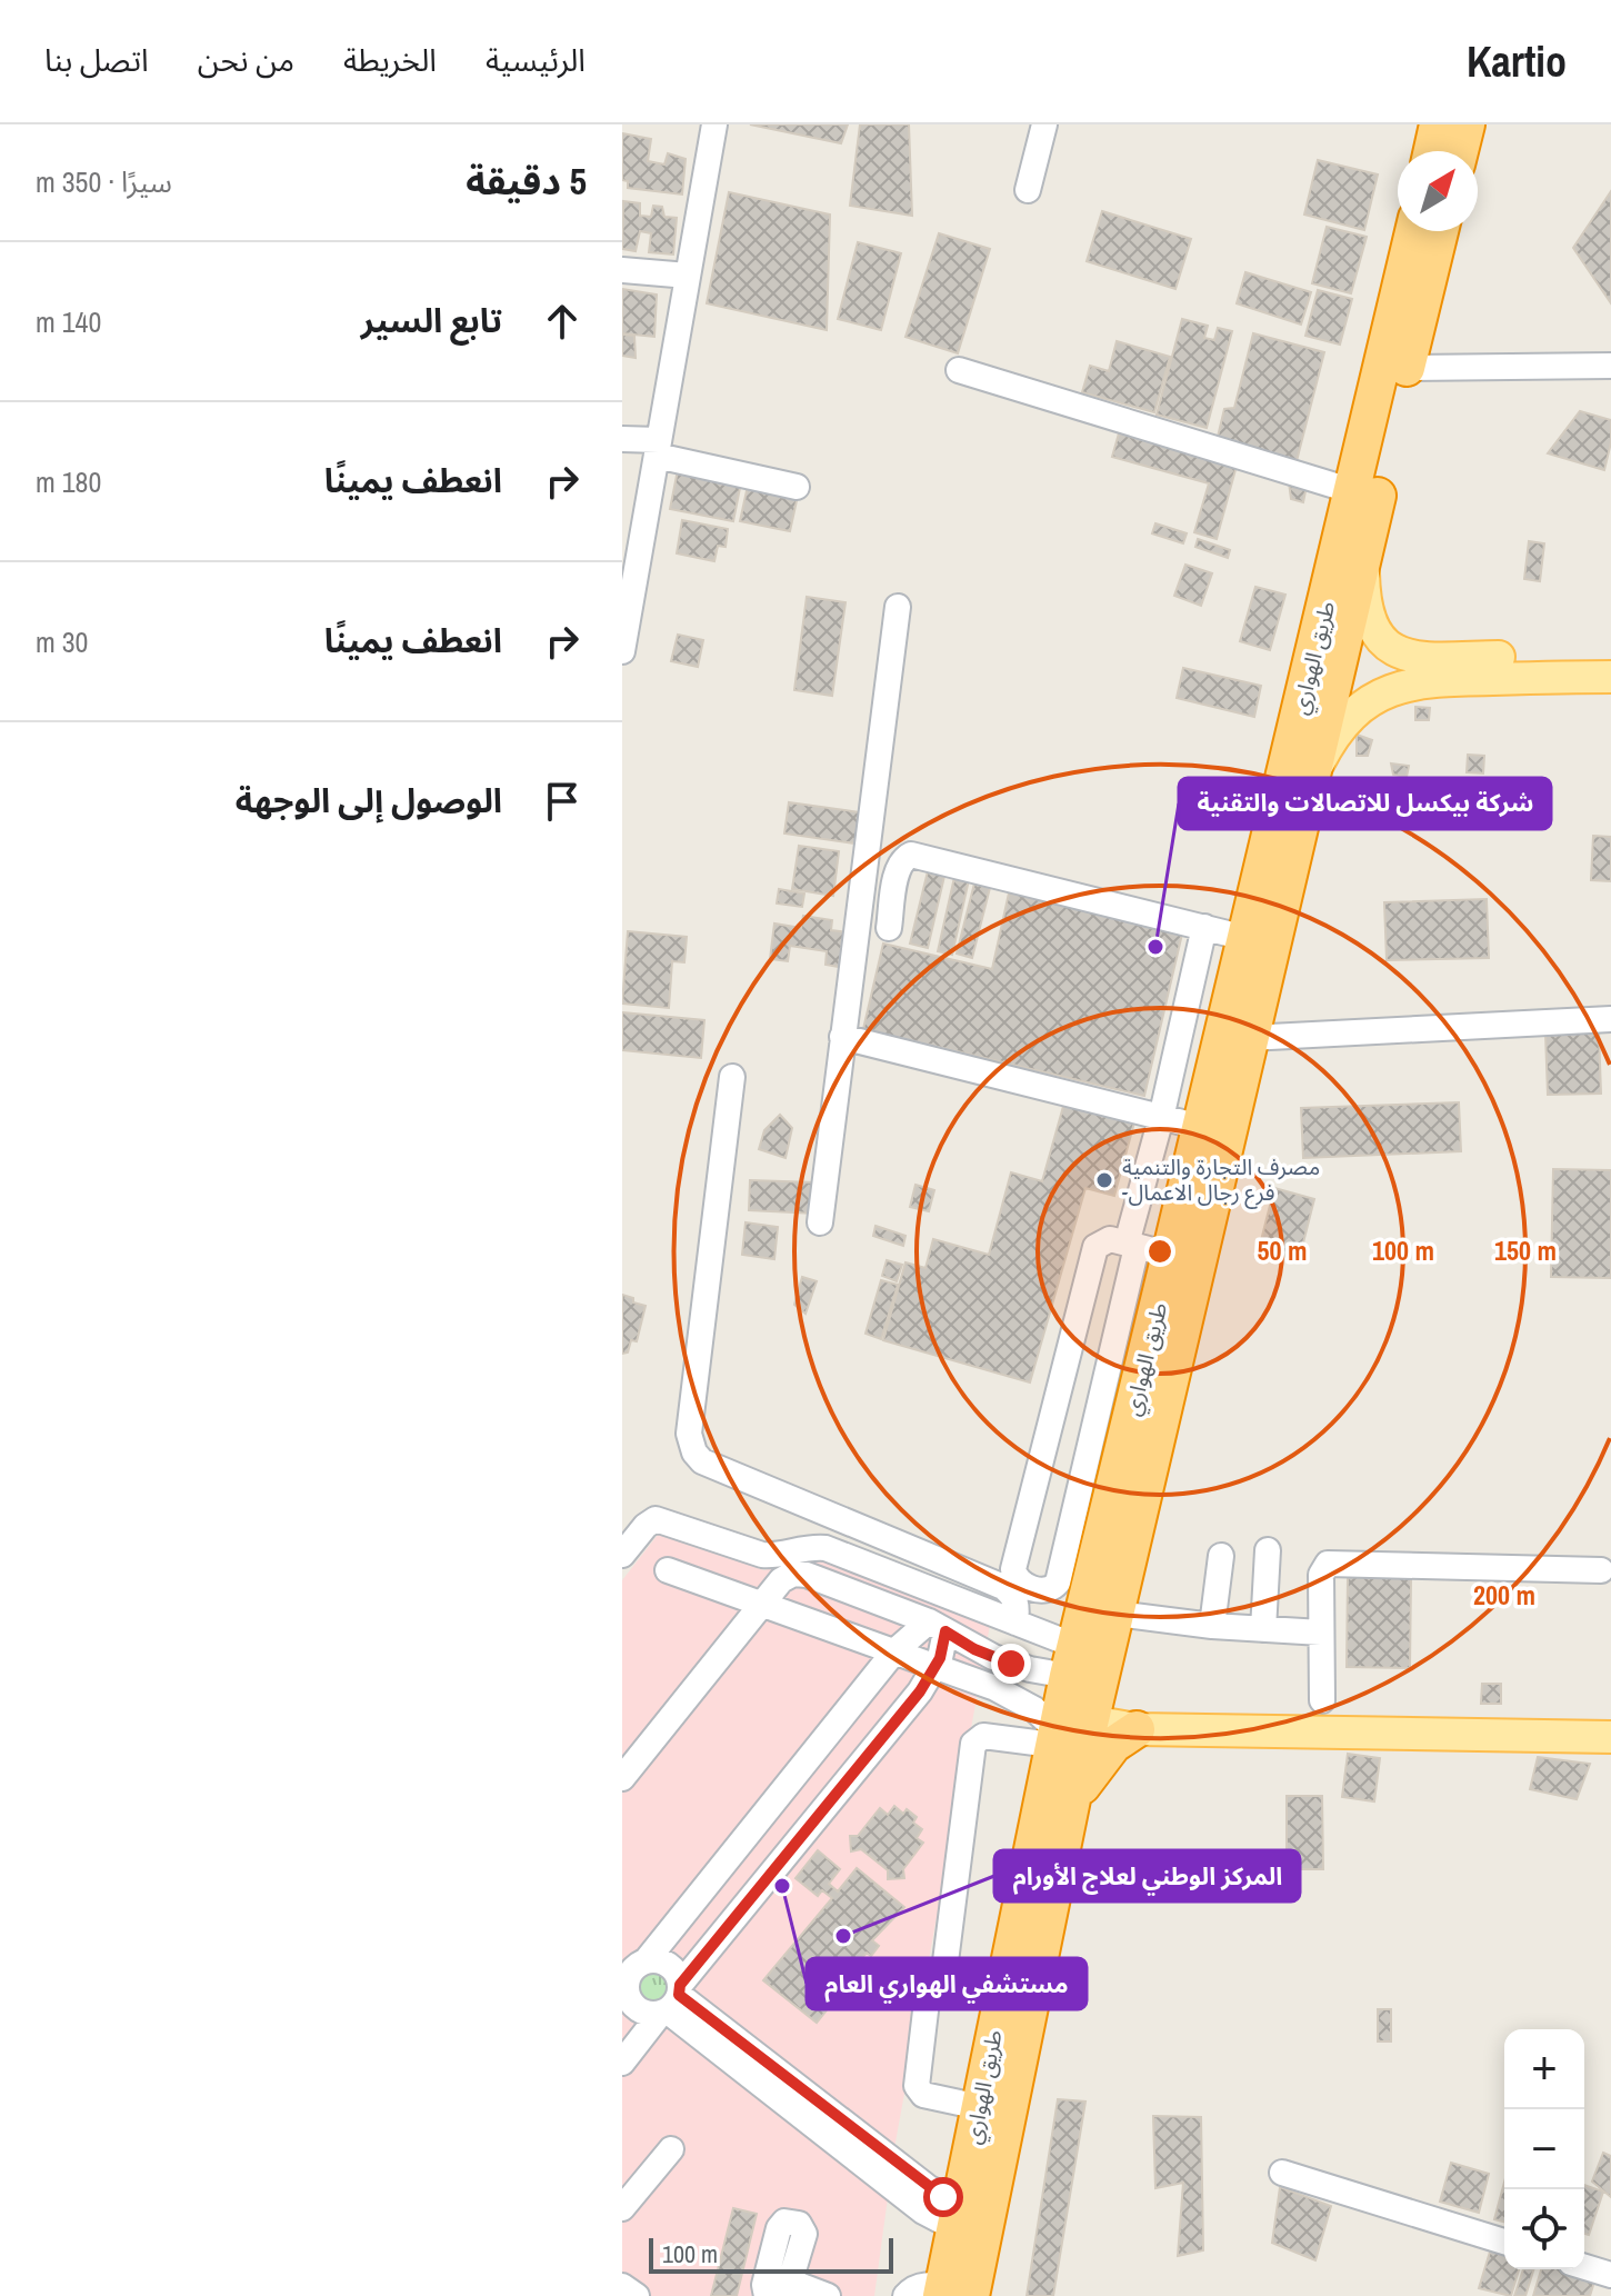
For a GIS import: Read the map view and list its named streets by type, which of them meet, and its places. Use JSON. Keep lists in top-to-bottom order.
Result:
{
  "streets": {
    "highway": ["طريق الهواري"]
  },
  "places": [
    "شركة بيكسل للاتصالات والتقنية",
    "مصرف التجارة والتنمية -فرع رجال الاعمال",
    "مستشفي الهواري العام",
    "المركز الوطني لعلاج الأورام"
  ],
  "scale_bar": "100 m",
  "north": "top right",
  "page": {
    "header": "Kartio",
    "nav": [
      "الرئيسية",
      "الخريطة",
      "من نحن",
      "اتصل بنا"
    ],
    "heading": ["5 دقيقة", "سيرًا · 350 m"],
    "list": [
      ["تابع السير", "140 m"],
      ["انعطف يمينًا", "180 m"],
      ["انعطف يمينًا", "30 m"],
      "الوصول إلى الوجهة"
    ],
    "map_buttons": ["+", "−"],
    "scale": "100 m"
  },
  "rings": [
    "50 m",
    "100 m",
    "150 m",
    "200 m"
  ]
}
